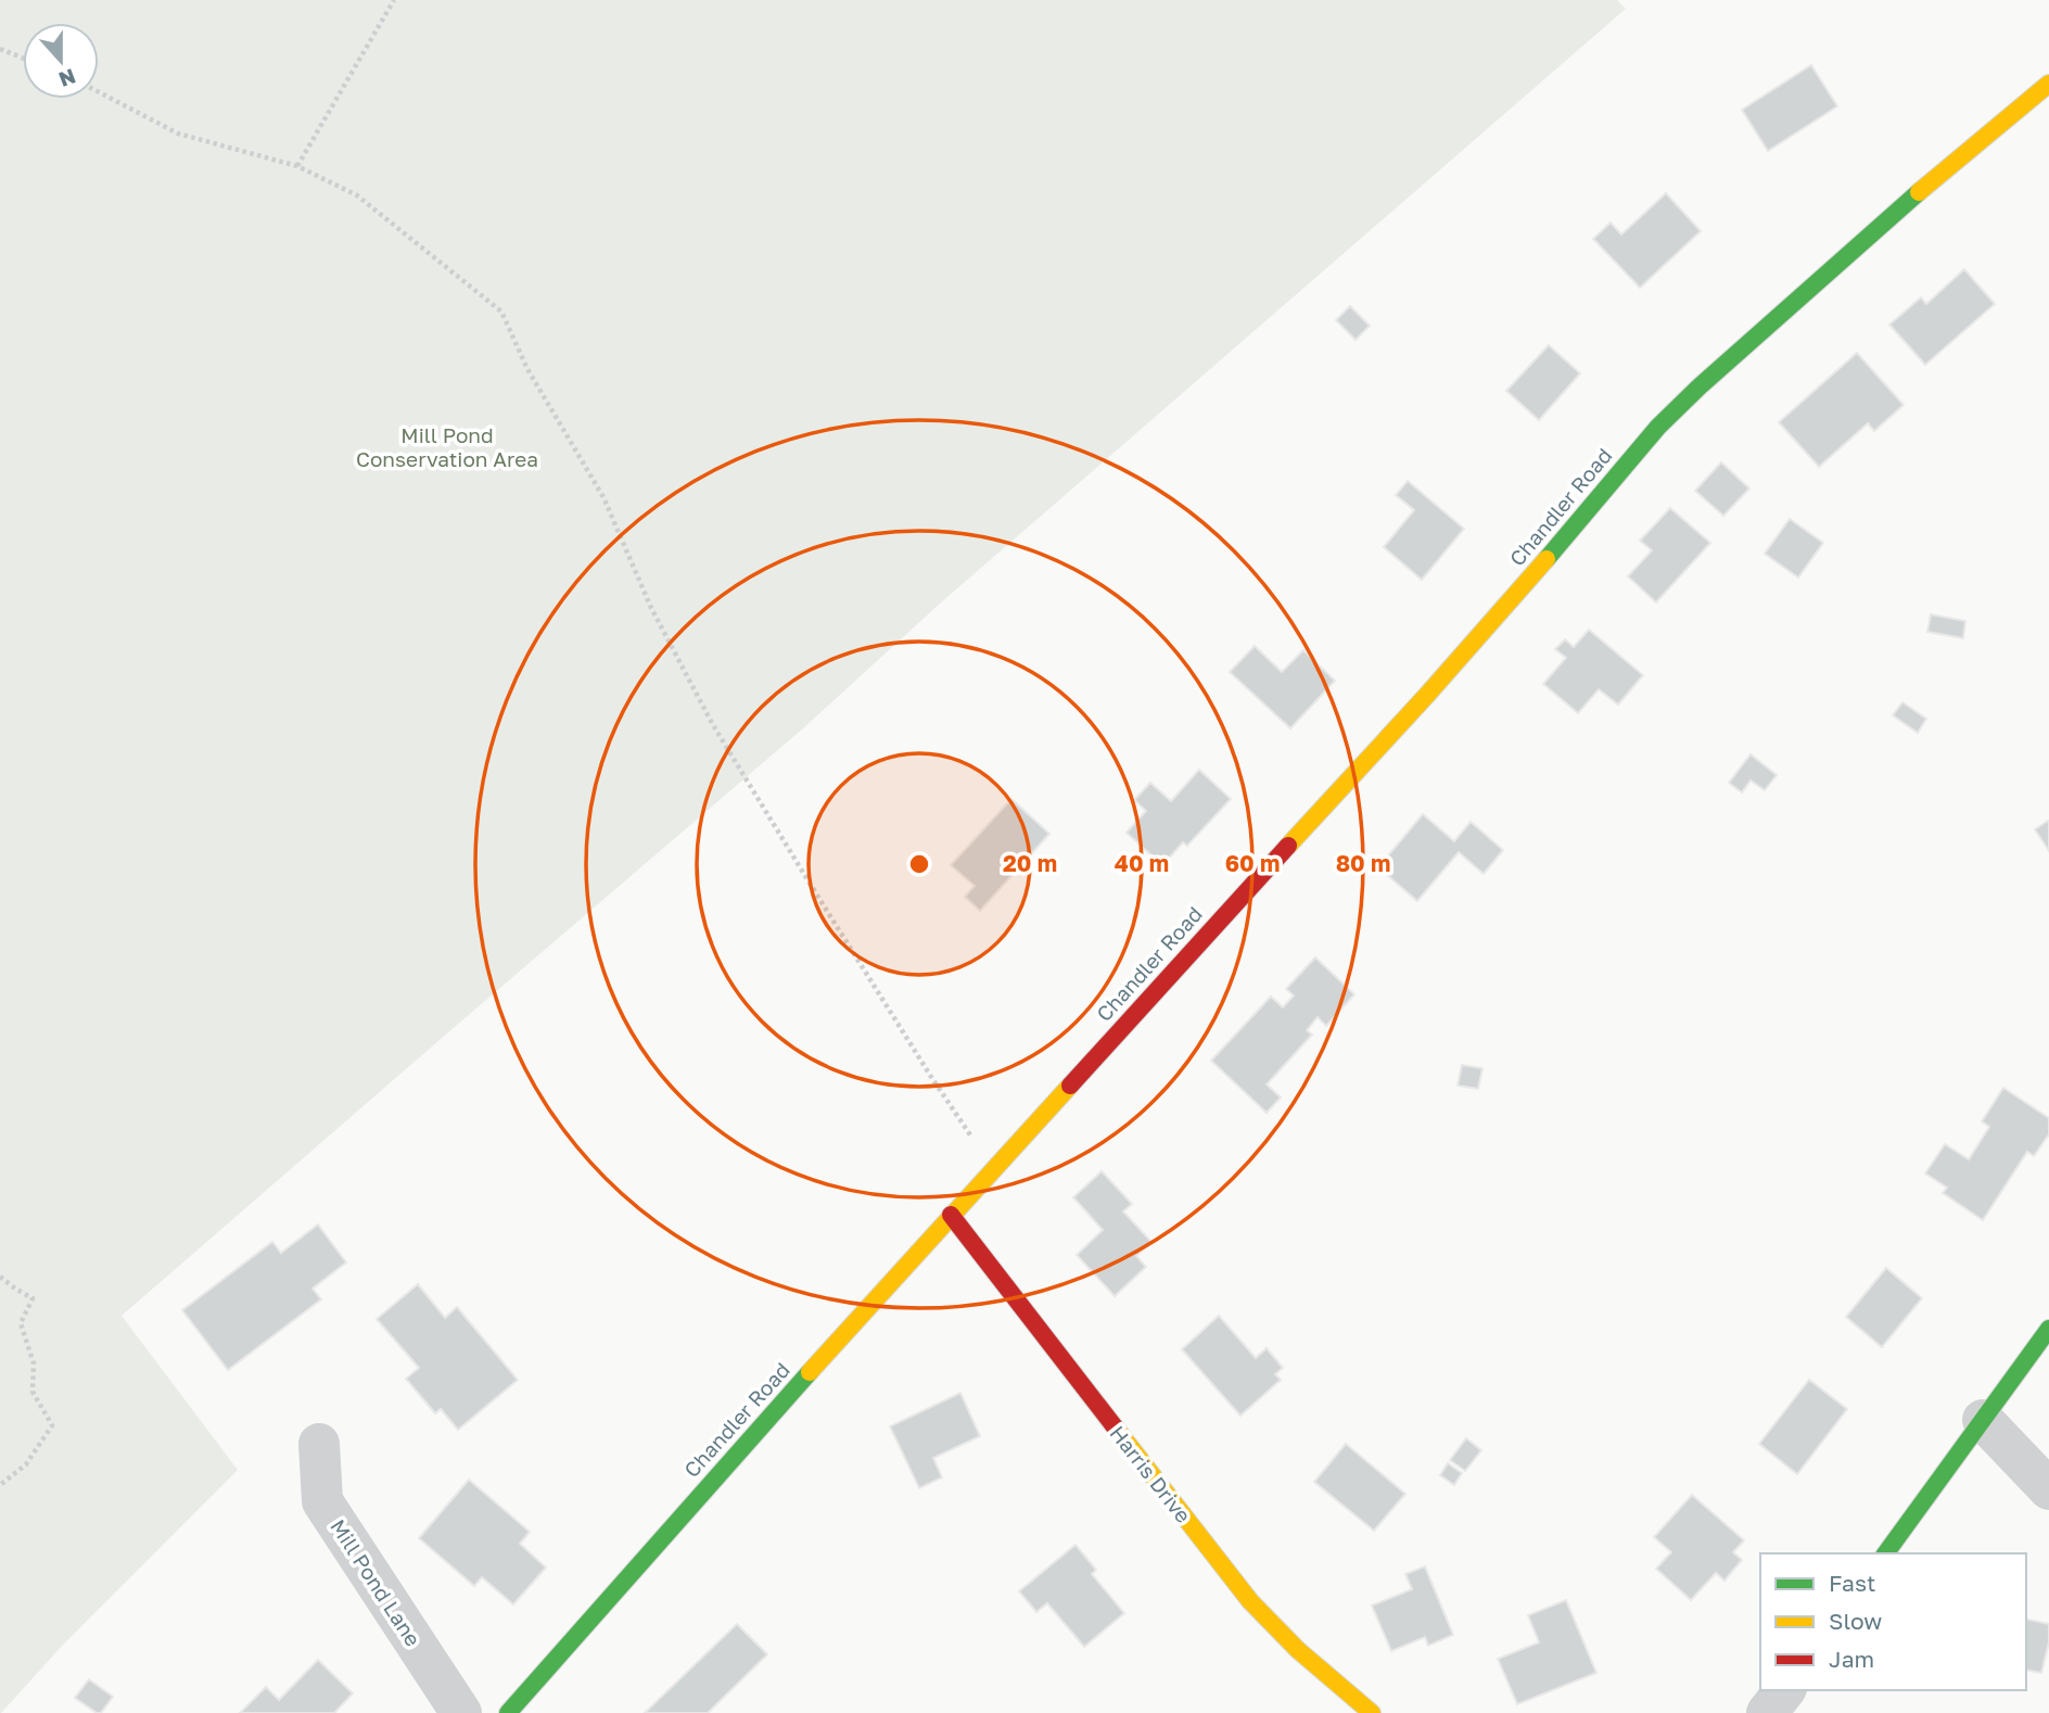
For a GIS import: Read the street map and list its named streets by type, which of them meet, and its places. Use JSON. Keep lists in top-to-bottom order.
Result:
{
  "streets": {
    "street": ["Chandler Road", "Harris Drive", "Mill Pond Lane"]
  },
  "crossings": [
    ["Chandler Road", "Harris Drive"]
  ],
  "parks": ["Mill Pond Conservation Area"],
  "legend": ["Fast", "Slow", "Jam"],
  "north": "bottom",
  "rings": [
    "20 m",
    "40 m",
    "60 m",
    "80 m"
  ]
}
